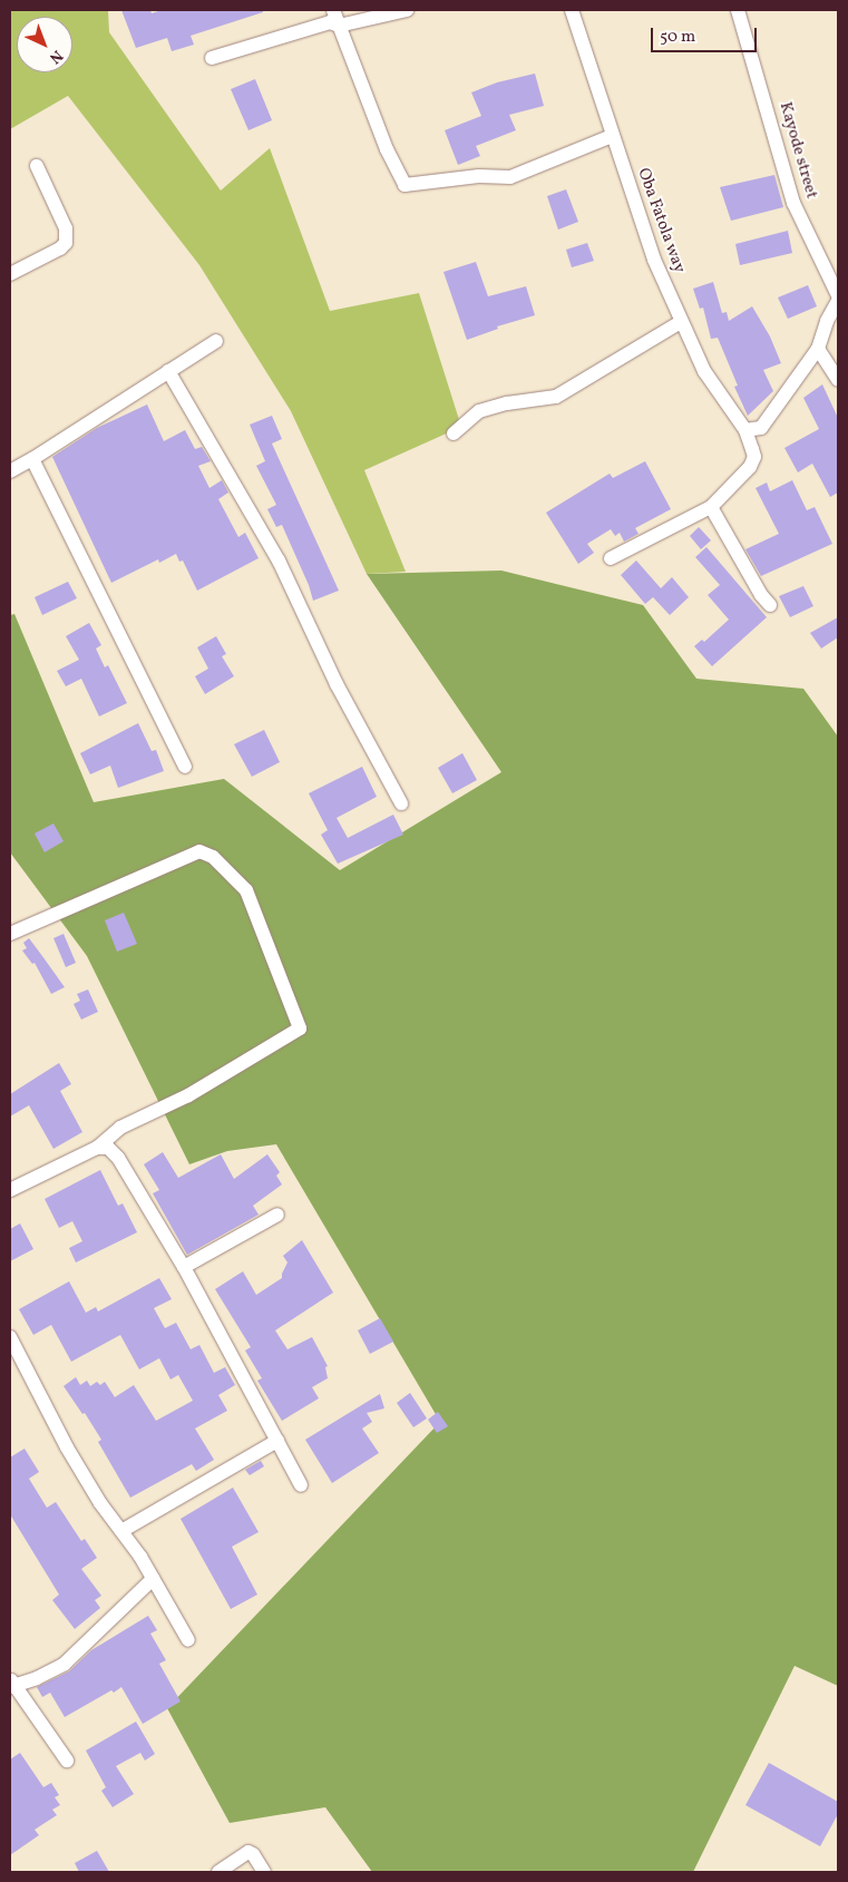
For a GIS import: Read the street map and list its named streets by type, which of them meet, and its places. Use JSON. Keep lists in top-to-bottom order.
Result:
{
  "streets": {
    "street": ["Kayode street", "Oba Fatola way"]
  },
  "scale_bar": "50 m",
  "north": "bottom right"
}
